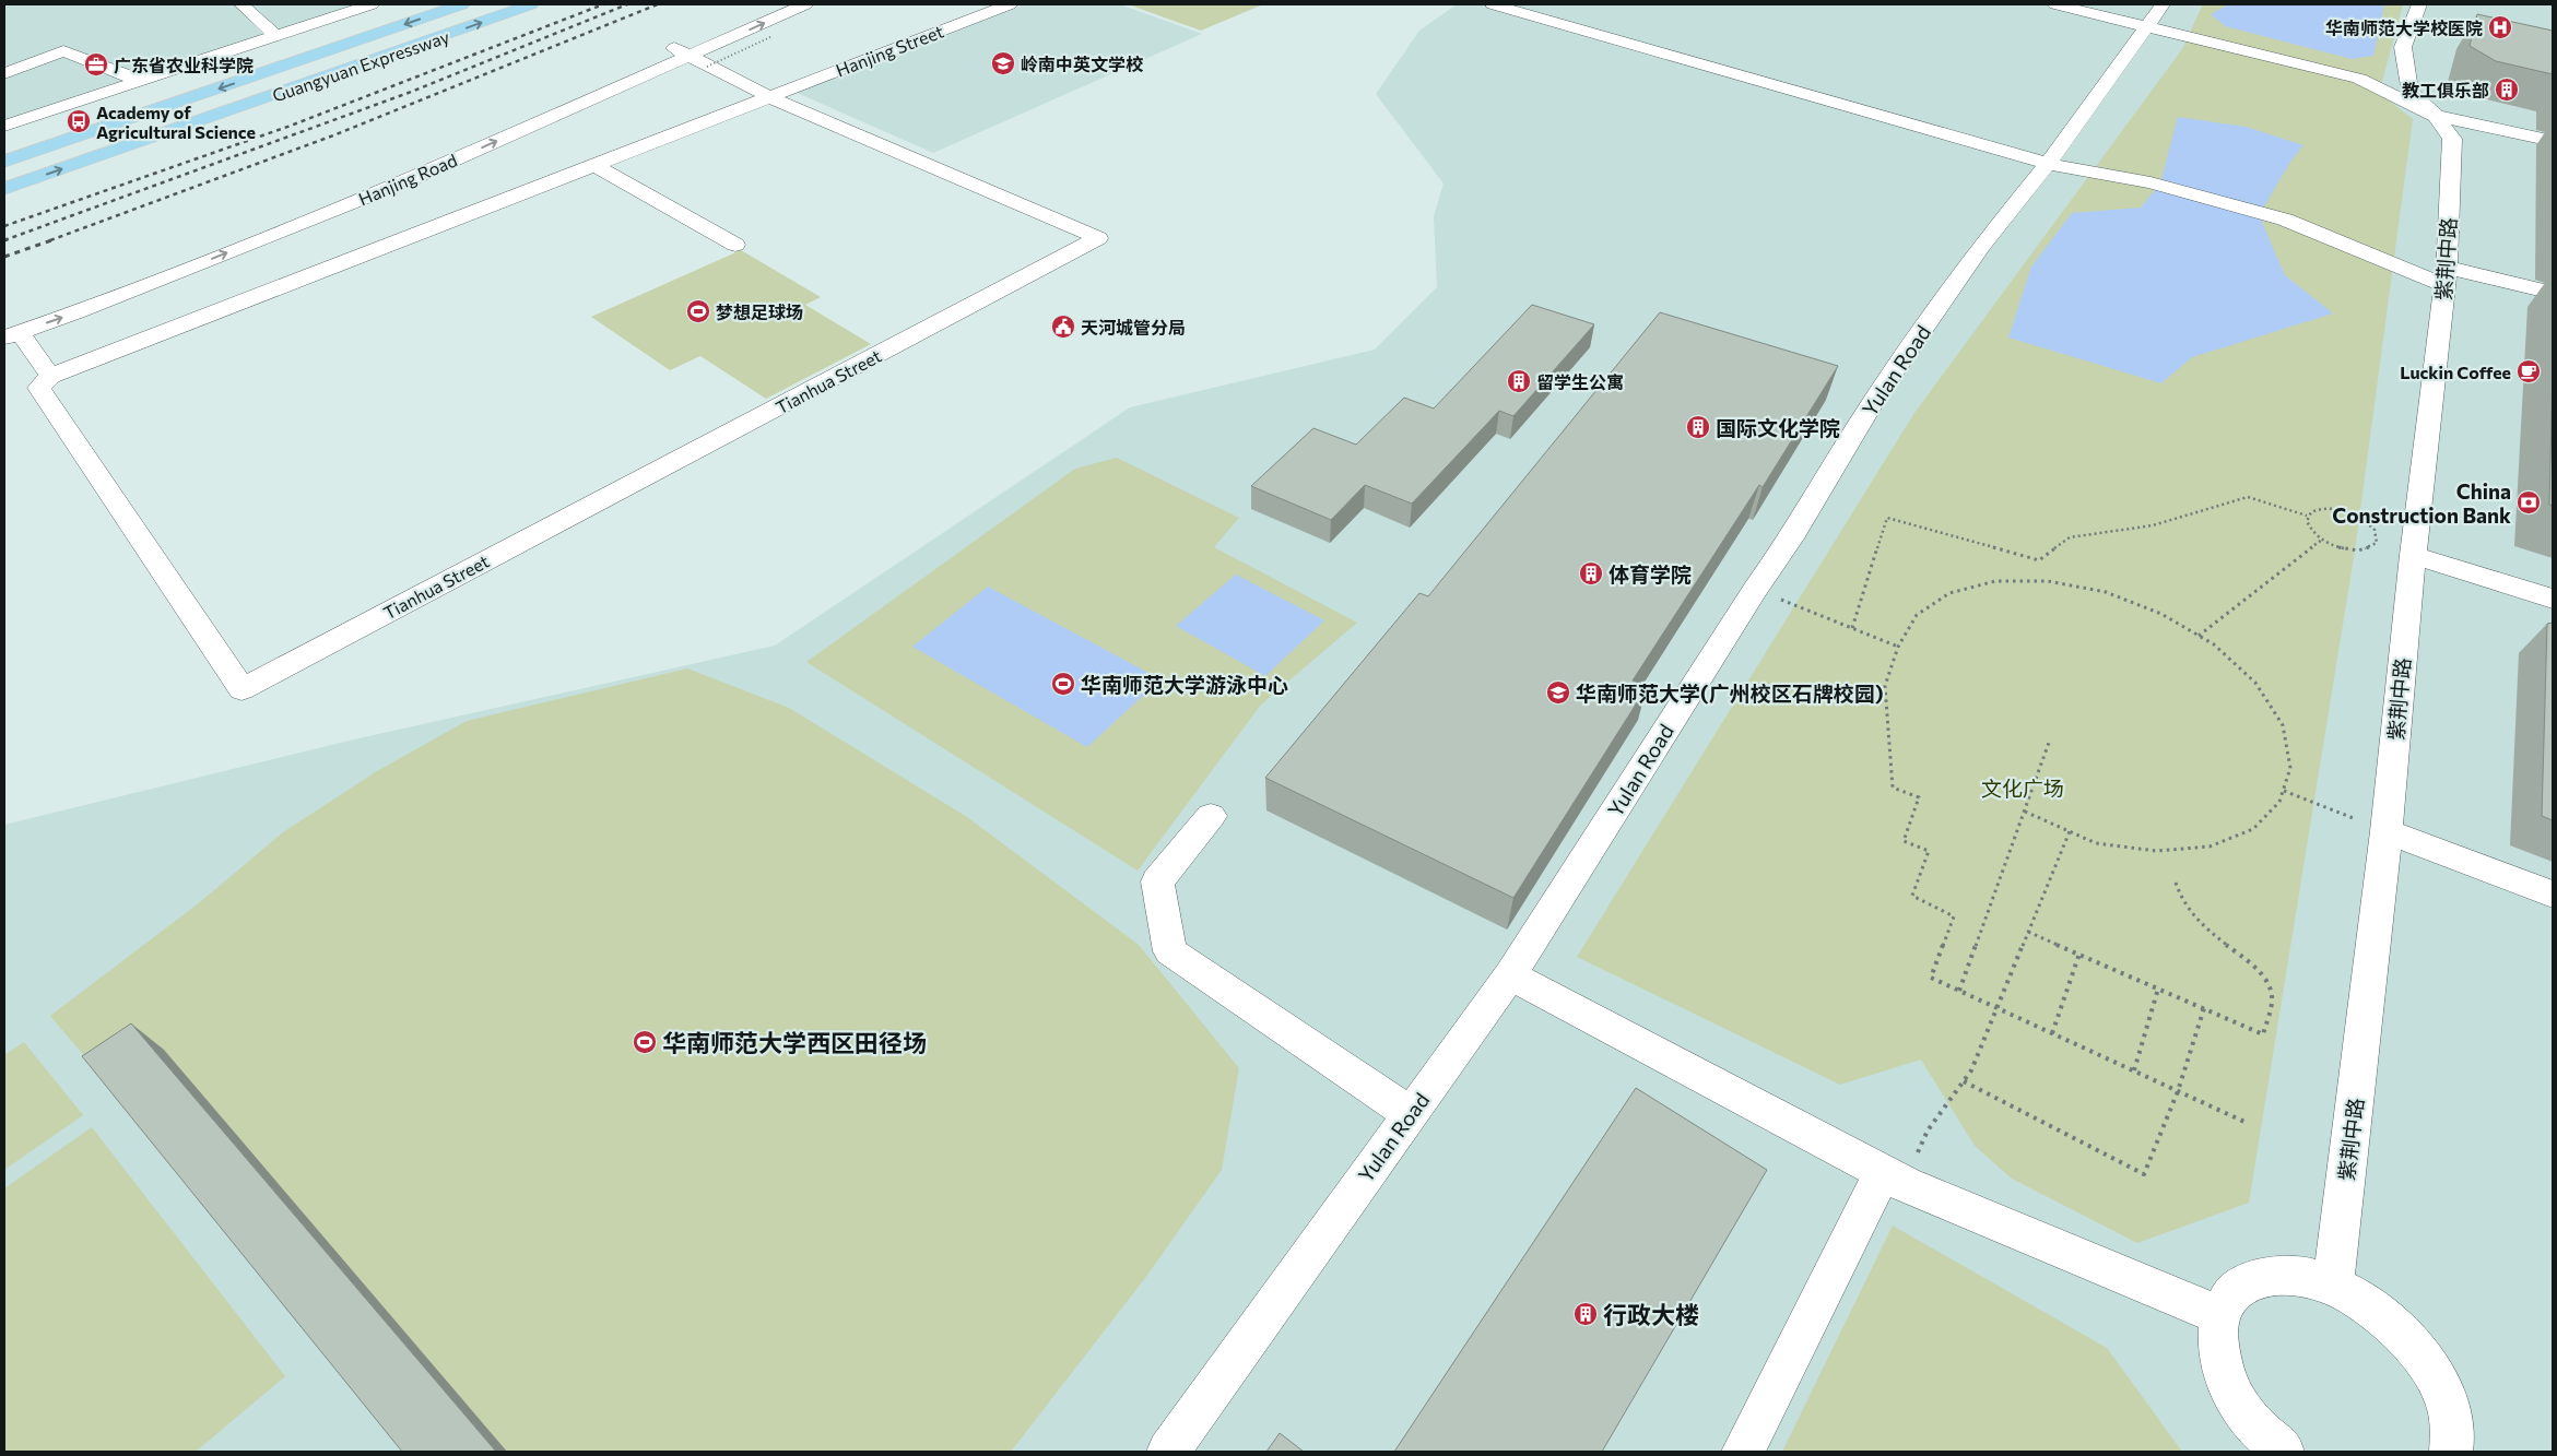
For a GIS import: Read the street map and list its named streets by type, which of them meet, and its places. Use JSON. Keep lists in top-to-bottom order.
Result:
{
  "streets": {
    "highway": ["Guangyuan Expressway"],
    "street": [
      "Hanjing Street",
      "Hanjing Road",
      "紫荆中路",
      "Yulan Road",
      "Tianhua Street"
    ]
  },
  "crossings": [
    ["Hanjing Street", "Tianhua Street"],
    ["Hanjing Road", "Tianhua Street"]
  ],
  "parks": ["文化广场"],
  "places": {
    "hospital": ["华南师范大学校医院"],
    "school or university": ["岭南中英文学校", "华南师范大学(广州校区石牌校园)"],
    "office": ["广东省农业科学院"],
    "building": [
      "教工俱乐部",
      "留学生公寓",
      "国际文化学院",
      "体育学院",
      "行政大楼"
    ],
    "bus stop": ["Academy of Agricultural Science"],
    "sports": ["梦想足球场", "华南师范大学游泳中心", "华南师范大学西区田径场"],
    "public building": ["天河城管分局"],
    "cafe": ["Luckin Coffee"],
    "bank": ["China Construction Bank"]
  }
}
